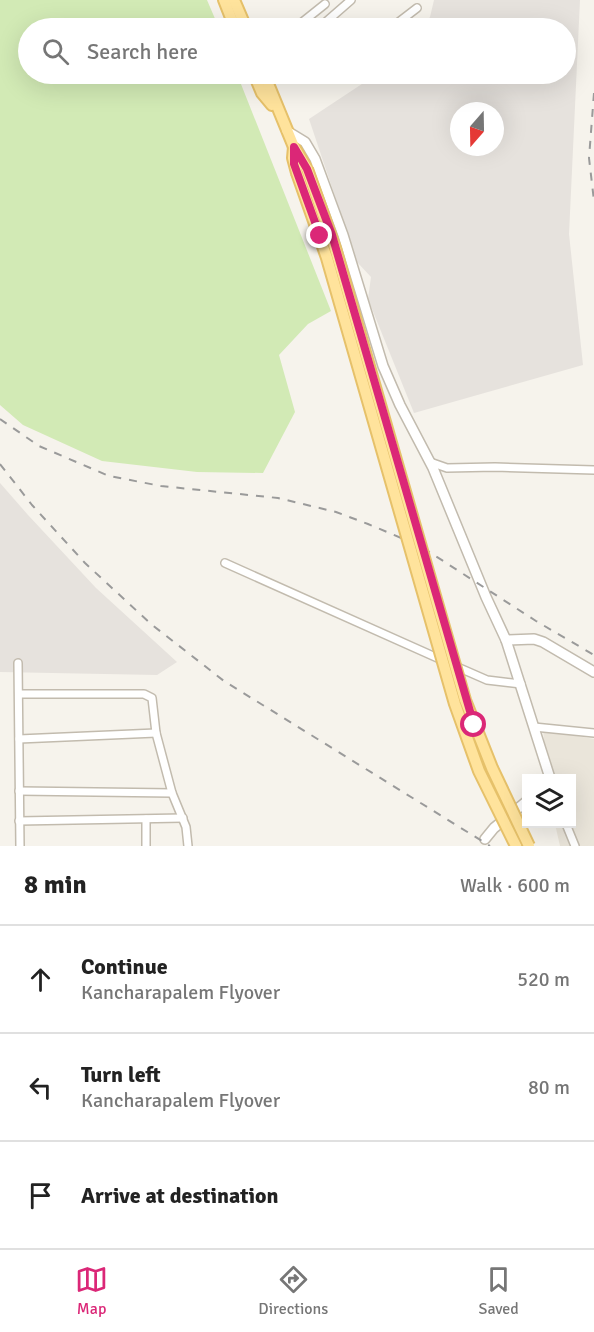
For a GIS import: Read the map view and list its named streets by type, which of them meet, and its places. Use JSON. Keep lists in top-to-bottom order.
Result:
{
  "north": "bottom",
  "page": {
    "search": "Search here",
    "heading": ["8 min", "Walk · 600 m"],
    "list": [
      ["Continue", "Kancharapalem Flyover", "520 m"],
      ["Turn left", "Kancharapalem Flyover", "80 m"],
      "Arrive at destination"
    ],
    "nav": ["Map", "Directions", "Saved"]
  }
}
